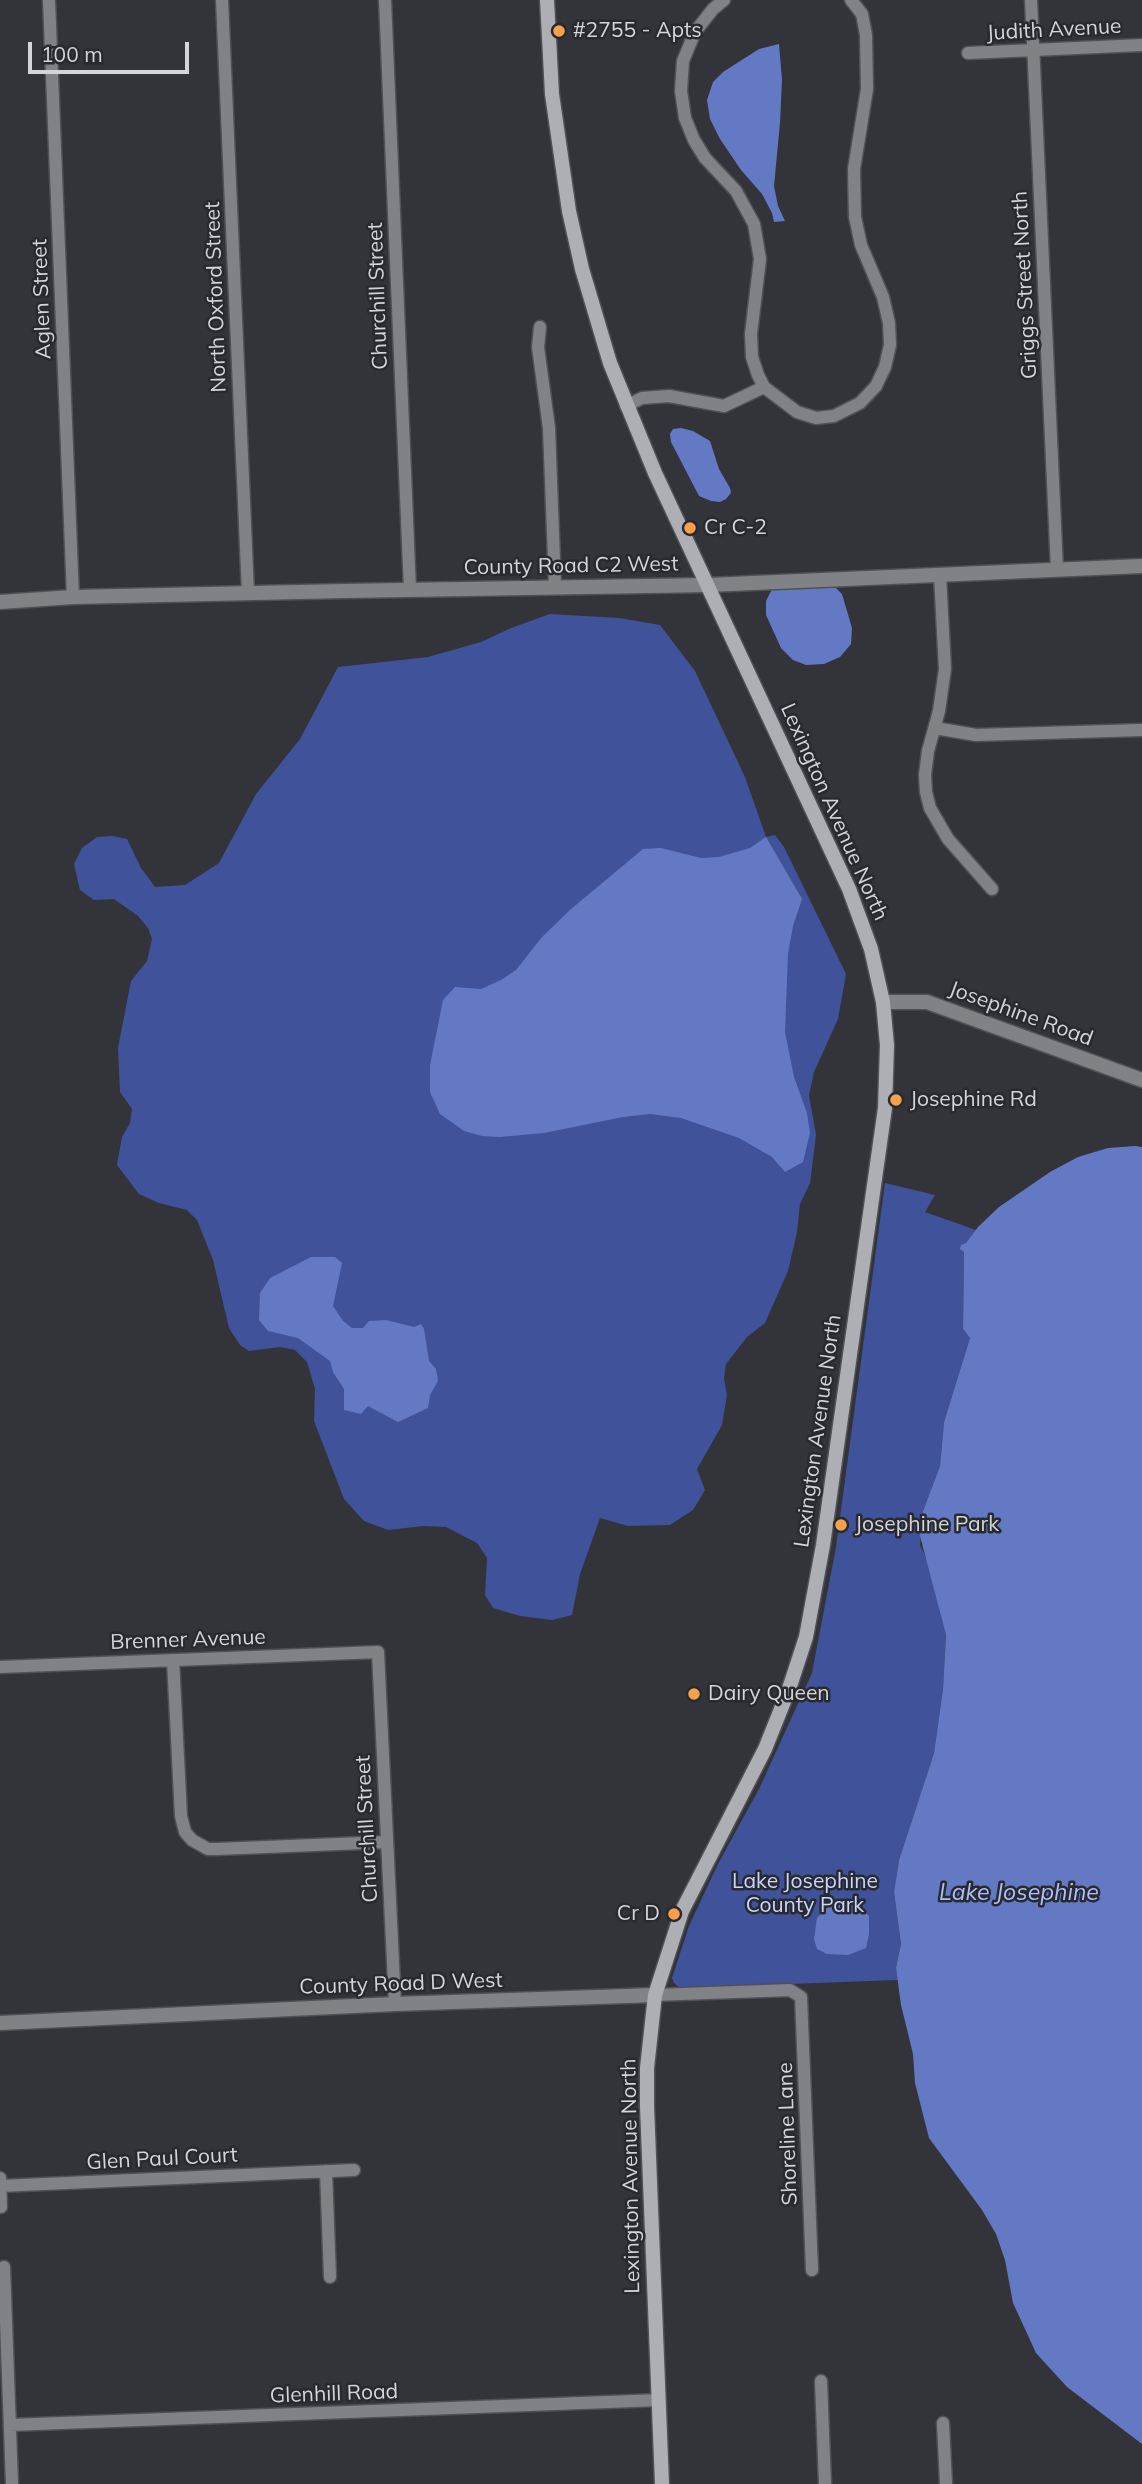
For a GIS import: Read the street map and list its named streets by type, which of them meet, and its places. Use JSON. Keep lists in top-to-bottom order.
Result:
{
  "streets": {
    "main road": ["Lexington Avenue North"],
    "street": [
      "Judith Avenue",
      "Griggs Street North",
      "Churchill Street",
      "North Oxford Street",
      "Aglen Street",
      "County Road C2 West",
      "Josephine Road",
      "Brenner Avenue",
      "County Road D West",
      "Shoreline Lane",
      "Glen Paul Court",
      "Glenhill Road"
    ]
  },
  "crossings": [
    ["Judith Avenue", "Griggs Street North"],
    ["Griggs Street North", "County Road C2 West"],
    ["Churchill Street", "County Road C2 West"],
    ["Churchill Street", "Brenner Avenue"],
    ["Churchill Street", "County Road D West"],
    ["North Oxford Street", "County Road C2 West"],
    ["Aglen Street", "County Road C2 West"],
    ["County Road C2 West", "Lexington Avenue North"],
    ["Lexington Avenue North", "Josephine Road"],
    ["Lexington Avenue North", "County Road D West"],
    ["Lexington Avenue North", "Glenhill Road"],
    ["County Road D West", "Shoreline Lane"]
  ],
  "water": ["Lake Josephine"],
  "parks": ["Lake Josephine County Park"],
  "places": [
    "#2755 - Apts",
    "Cr C-2",
    "Josephine Rd",
    "Josephine Park",
    "Dairy Queen",
    "Cr D"
  ],
  "scale_bar": "100 m"
}
